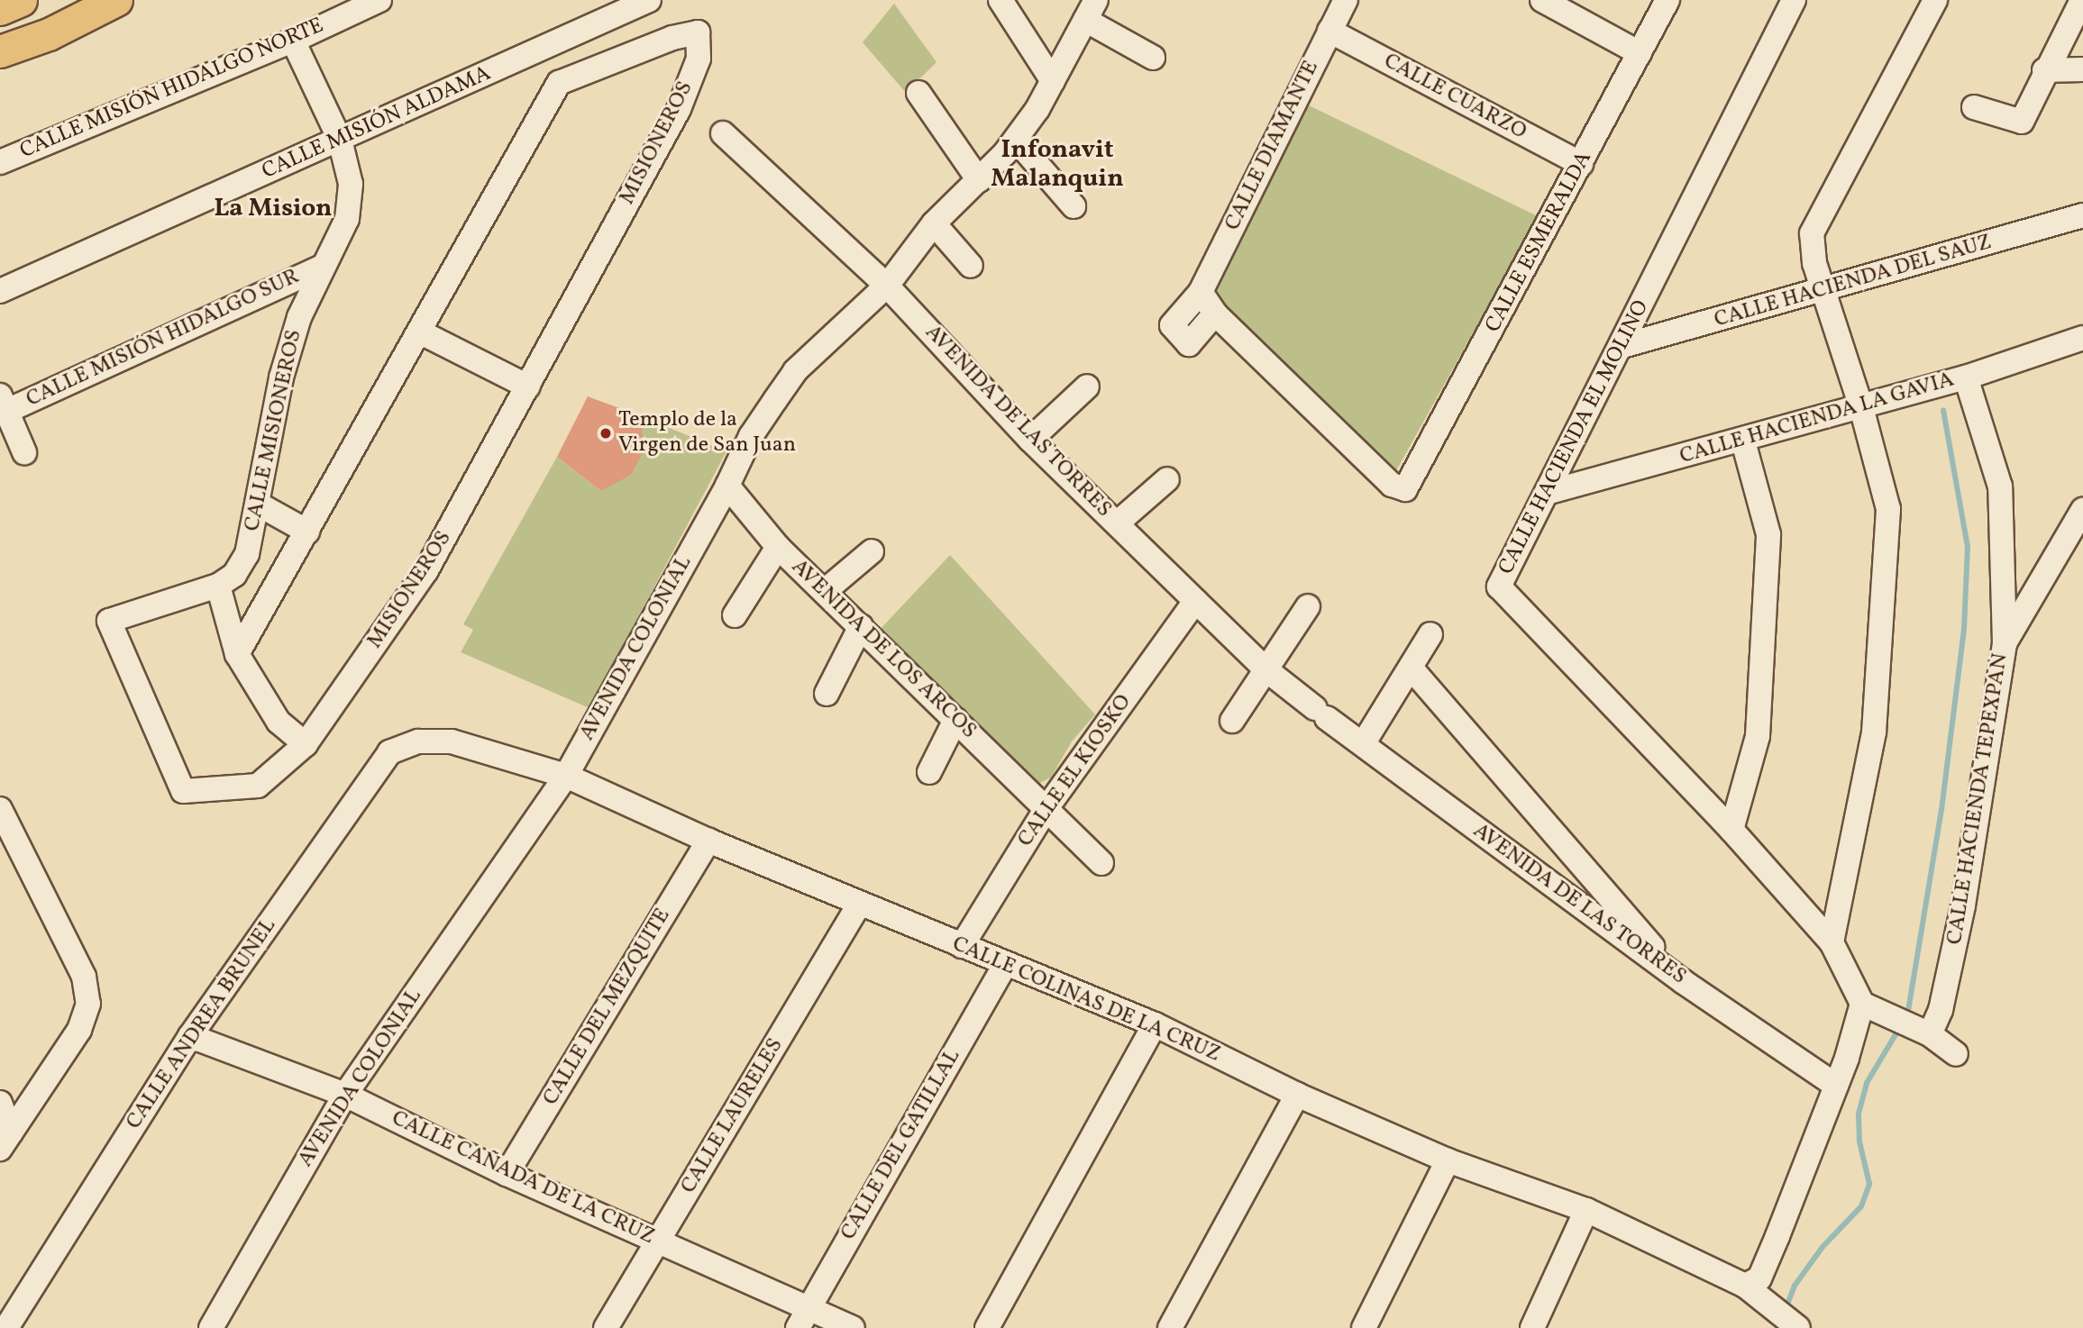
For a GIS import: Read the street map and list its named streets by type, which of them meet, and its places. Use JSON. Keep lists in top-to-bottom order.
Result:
{
  "streets": {
    "street": [
      "CALLE MISIÓN HIDALGO NORTE",
      "CALLE CUARZO",
      "CALLE MISIÓN ALDAMA",
      "MISIONEROS",
      "CALLE DIAMANTE",
      "CALLE ESMERALDA",
      "CALLE HACIENDA DEL SAUZ",
      "CALLE MISIÓN HIDALGO SUR",
      "CALLE HACIENDA LA GAVIA",
      "AVENIDA DE LAS TORRES",
      "CALLE MISIONEROS",
      "CALLE HACIENDA EL MOLINO",
      "AVENIDA COLONIAL",
      "AVENIDA DE LOS ARCOS",
      "CALLE EL KIOSKO",
      "CALLE HACIENDA TEPEXPAN",
      "CALLE COLINAS DE LA CRUZ",
      "CALLE DEL MEZQUITE",
      "CALLE ANDREA BRUNEL",
      "CALLE LAURELES",
      "CALLE DEL GATILLAL",
      "CALLE CAÑADA DE LA CRUZ"
    ]
  },
  "crossings": [
    ["CALLE MISIÓN HIDALGO NORTE", "CALLE MISIONEROS"],
    ["CALLE CUARZO", "CALLE DIAMANTE"],
    ["CALLE CUARZO", "CALLE ESMERALDA"],
    ["CALLE MISIÓN ALDAMA", "CALLE MISIONEROS"],
    ["MISIONEROS", "CALLE MISIONEROS"],
    ["CALLE DIAMANTE", "CALLE ESMERALDA"],
    ["CALLE HACIENDA DEL SAUZ", "CALLE HACIENDA EL MOLINO"],
    ["CALLE MISIÓN HIDALGO SUR", "CALLE MISIONEROS"],
    ["CALLE HACIENDA LA GAVIA", "CALLE HACIENDA EL MOLINO"],
    ["CALLE HACIENDA LA GAVIA", "CALLE HACIENDA TEPEXPAN"],
    ["AVENIDA DE LAS TORRES", "AVENIDA COLONIAL"],
    ["AVENIDA DE LAS TORRES", "CALLE EL KIOSKO"],
    ["AVENIDA COLONIAL", "AVENIDA DE LOS ARCOS"],
    ["AVENIDA COLONIAL", "CALLE COLINAS DE LA CRUZ"],
    ["AVENIDA COLONIAL", "CALLE CAÑADA DE LA CRUZ"],
    ["AVENIDA DE LOS ARCOS", "CALLE EL KIOSKO"],
    ["CALLE EL KIOSKO", "CALLE COLINAS DE LA CRUZ"],
    ["CALLE COLINAS DE LA CRUZ", "CALLE DEL MEZQUITE"],
    ["CALLE COLINAS DE LA CRUZ", "CALLE ANDREA BRUNEL"],
    ["CALLE COLINAS DE LA CRUZ", "CALLE LAURELES"],
    ["CALLE COLINAS DE LA CRUZ", "CALLE DEL GATILLAL"],
    ["CALLE DEL MEZQUITE", "CALLE CAÑADA DE LA CRUZ"],
    ["CALLE ANDREA BRUNEL", "CALLE CAÑADA DE LA CRUZ"],
    ["CALLE LAURELES", "CALLE CAÑADA DE LA CRUZ"],
    ["CALLE DEL GATILLAL", "CALLE CAÑADA DE LA CRUZ"]
  ],
  "districts": ["Infonavit Malanquin", "La Mision"],
  "places": ["Templo de la Virgen de San Juan"]
}
